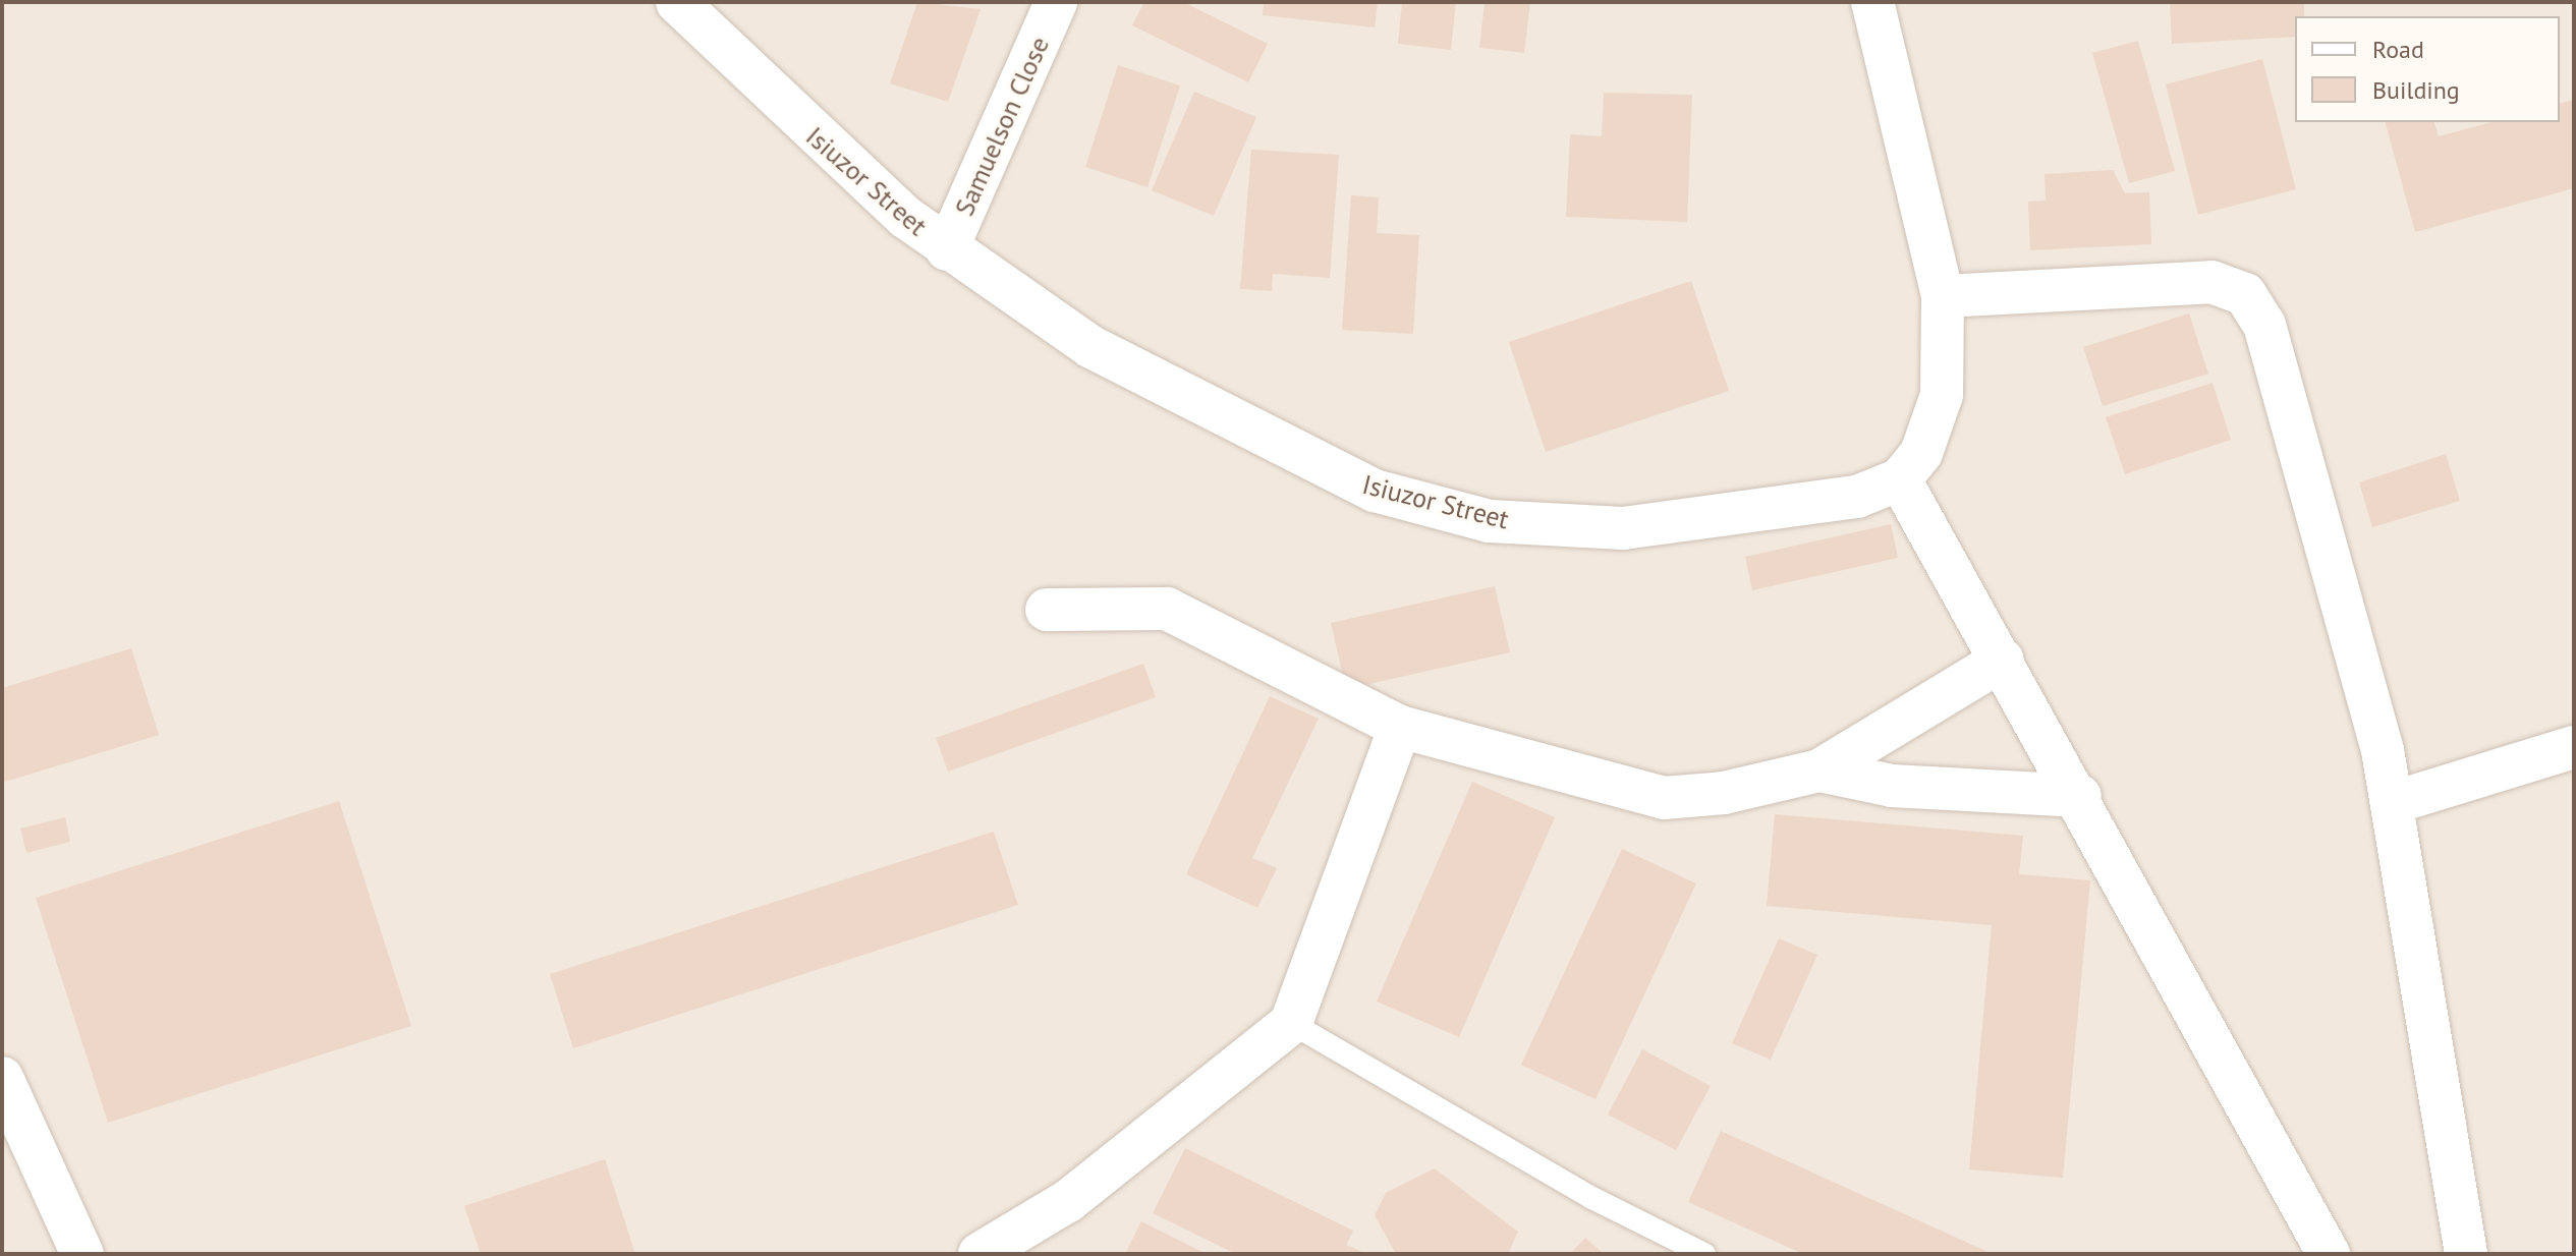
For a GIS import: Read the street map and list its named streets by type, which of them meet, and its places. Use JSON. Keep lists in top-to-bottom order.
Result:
{
  "streets": {
    "street": ["Samuelson Close", "Isiuzor Street"]
  },
  "crossings": [
    ["Samuelson Close", "Isiuzor Street"]
  ],
  "legend": ["Road", "Building"]
}
